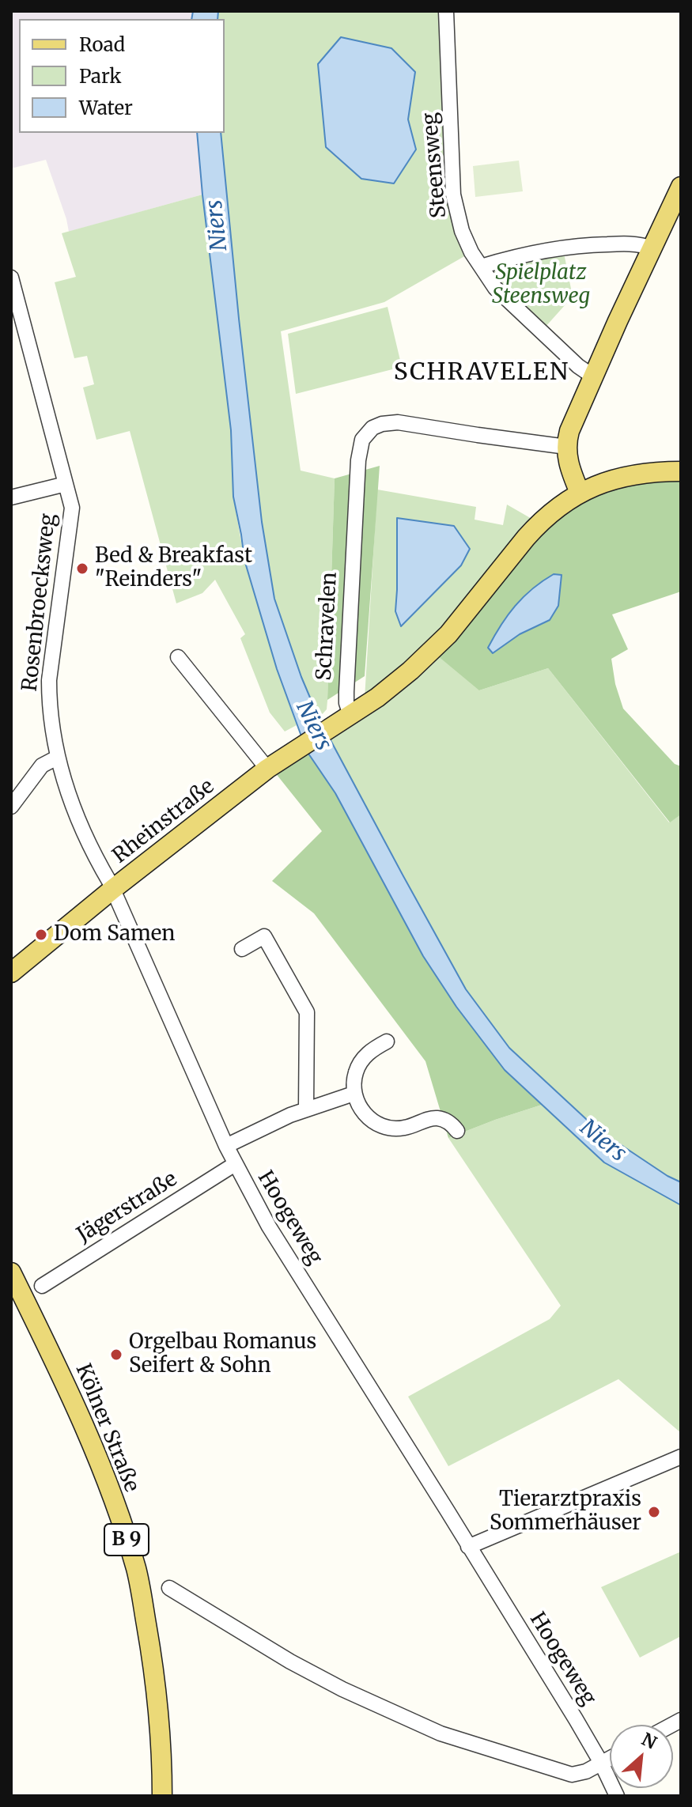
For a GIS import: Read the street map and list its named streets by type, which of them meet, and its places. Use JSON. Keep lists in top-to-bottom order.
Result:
{
  "streets": {
    "main road": ["Rheinstraße", "Kölner Straße", "B 9"],
    "street": [
      "Steensweg",
      "Rosenbroecksweg",
      "Schravelen",
      "Jägerstraße",
      "Hoogeweg"
    ]
  },
  "crossings": [
    ["Rosenbroecksweg", "Rheinstraße"],
    ["Rosenbroecksweg", "Hoogeweg"],
    ["Schravelen", "Rheinstraße"],
    ["Rheinstraße", "Hoogeweg"],
    ["Jägerstraße", "Hoogeweg"]
  ],
  "districts": ["SCHRAVELEN"],
  "water": ["Niers"],
  "parks": ["Spielplatz Steensweg"],
  "places": [
    "Bed & Breakfast \"Reinders\"",
    "Dom Samen",
    "Orgelbau Romanus Seifert & Sohn",
    "Tierarztpraxis Sommerhäuser"
  ],
  "legend": ["Road", "Park", "Water"],
  "north": "top right"
}
